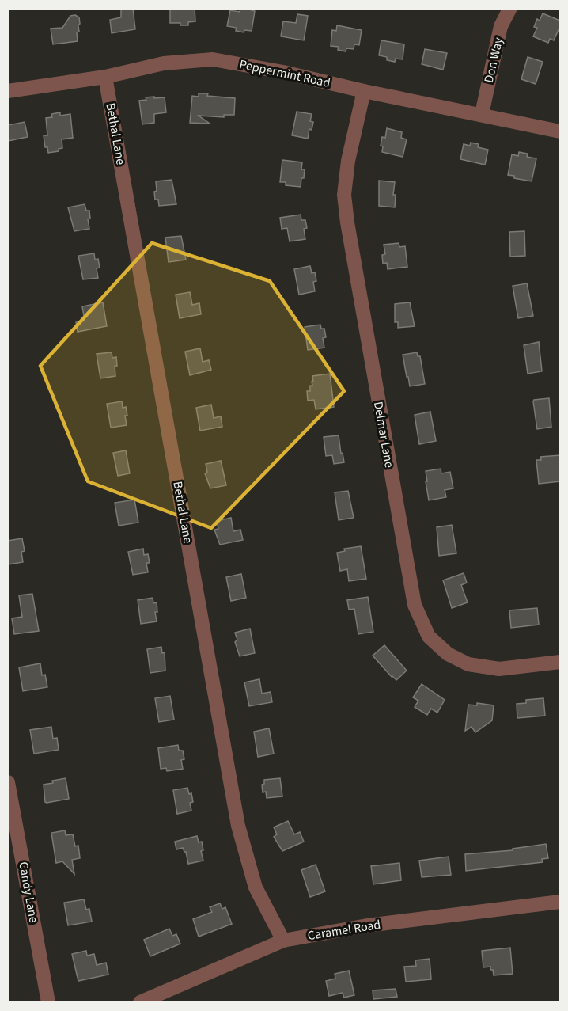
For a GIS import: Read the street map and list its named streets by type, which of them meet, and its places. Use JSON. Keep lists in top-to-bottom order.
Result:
{
  "streets": {
    "street": [
      "Don Way",
      "Peppermint Road",
      "Bethal Lane",
      "Delmar Lane",
      "Candy Lane",
      "Caramel Road"
    ]
  },
  "crossings": [
    ["Don Way", "Peppermint Road"],
    ["Peppermint Road", "Bethal Lane"],
    ["Peppermint Road", "Delmar Lane"],
    ["Bethal Lane", "Caramel Road"]
  ]
}
